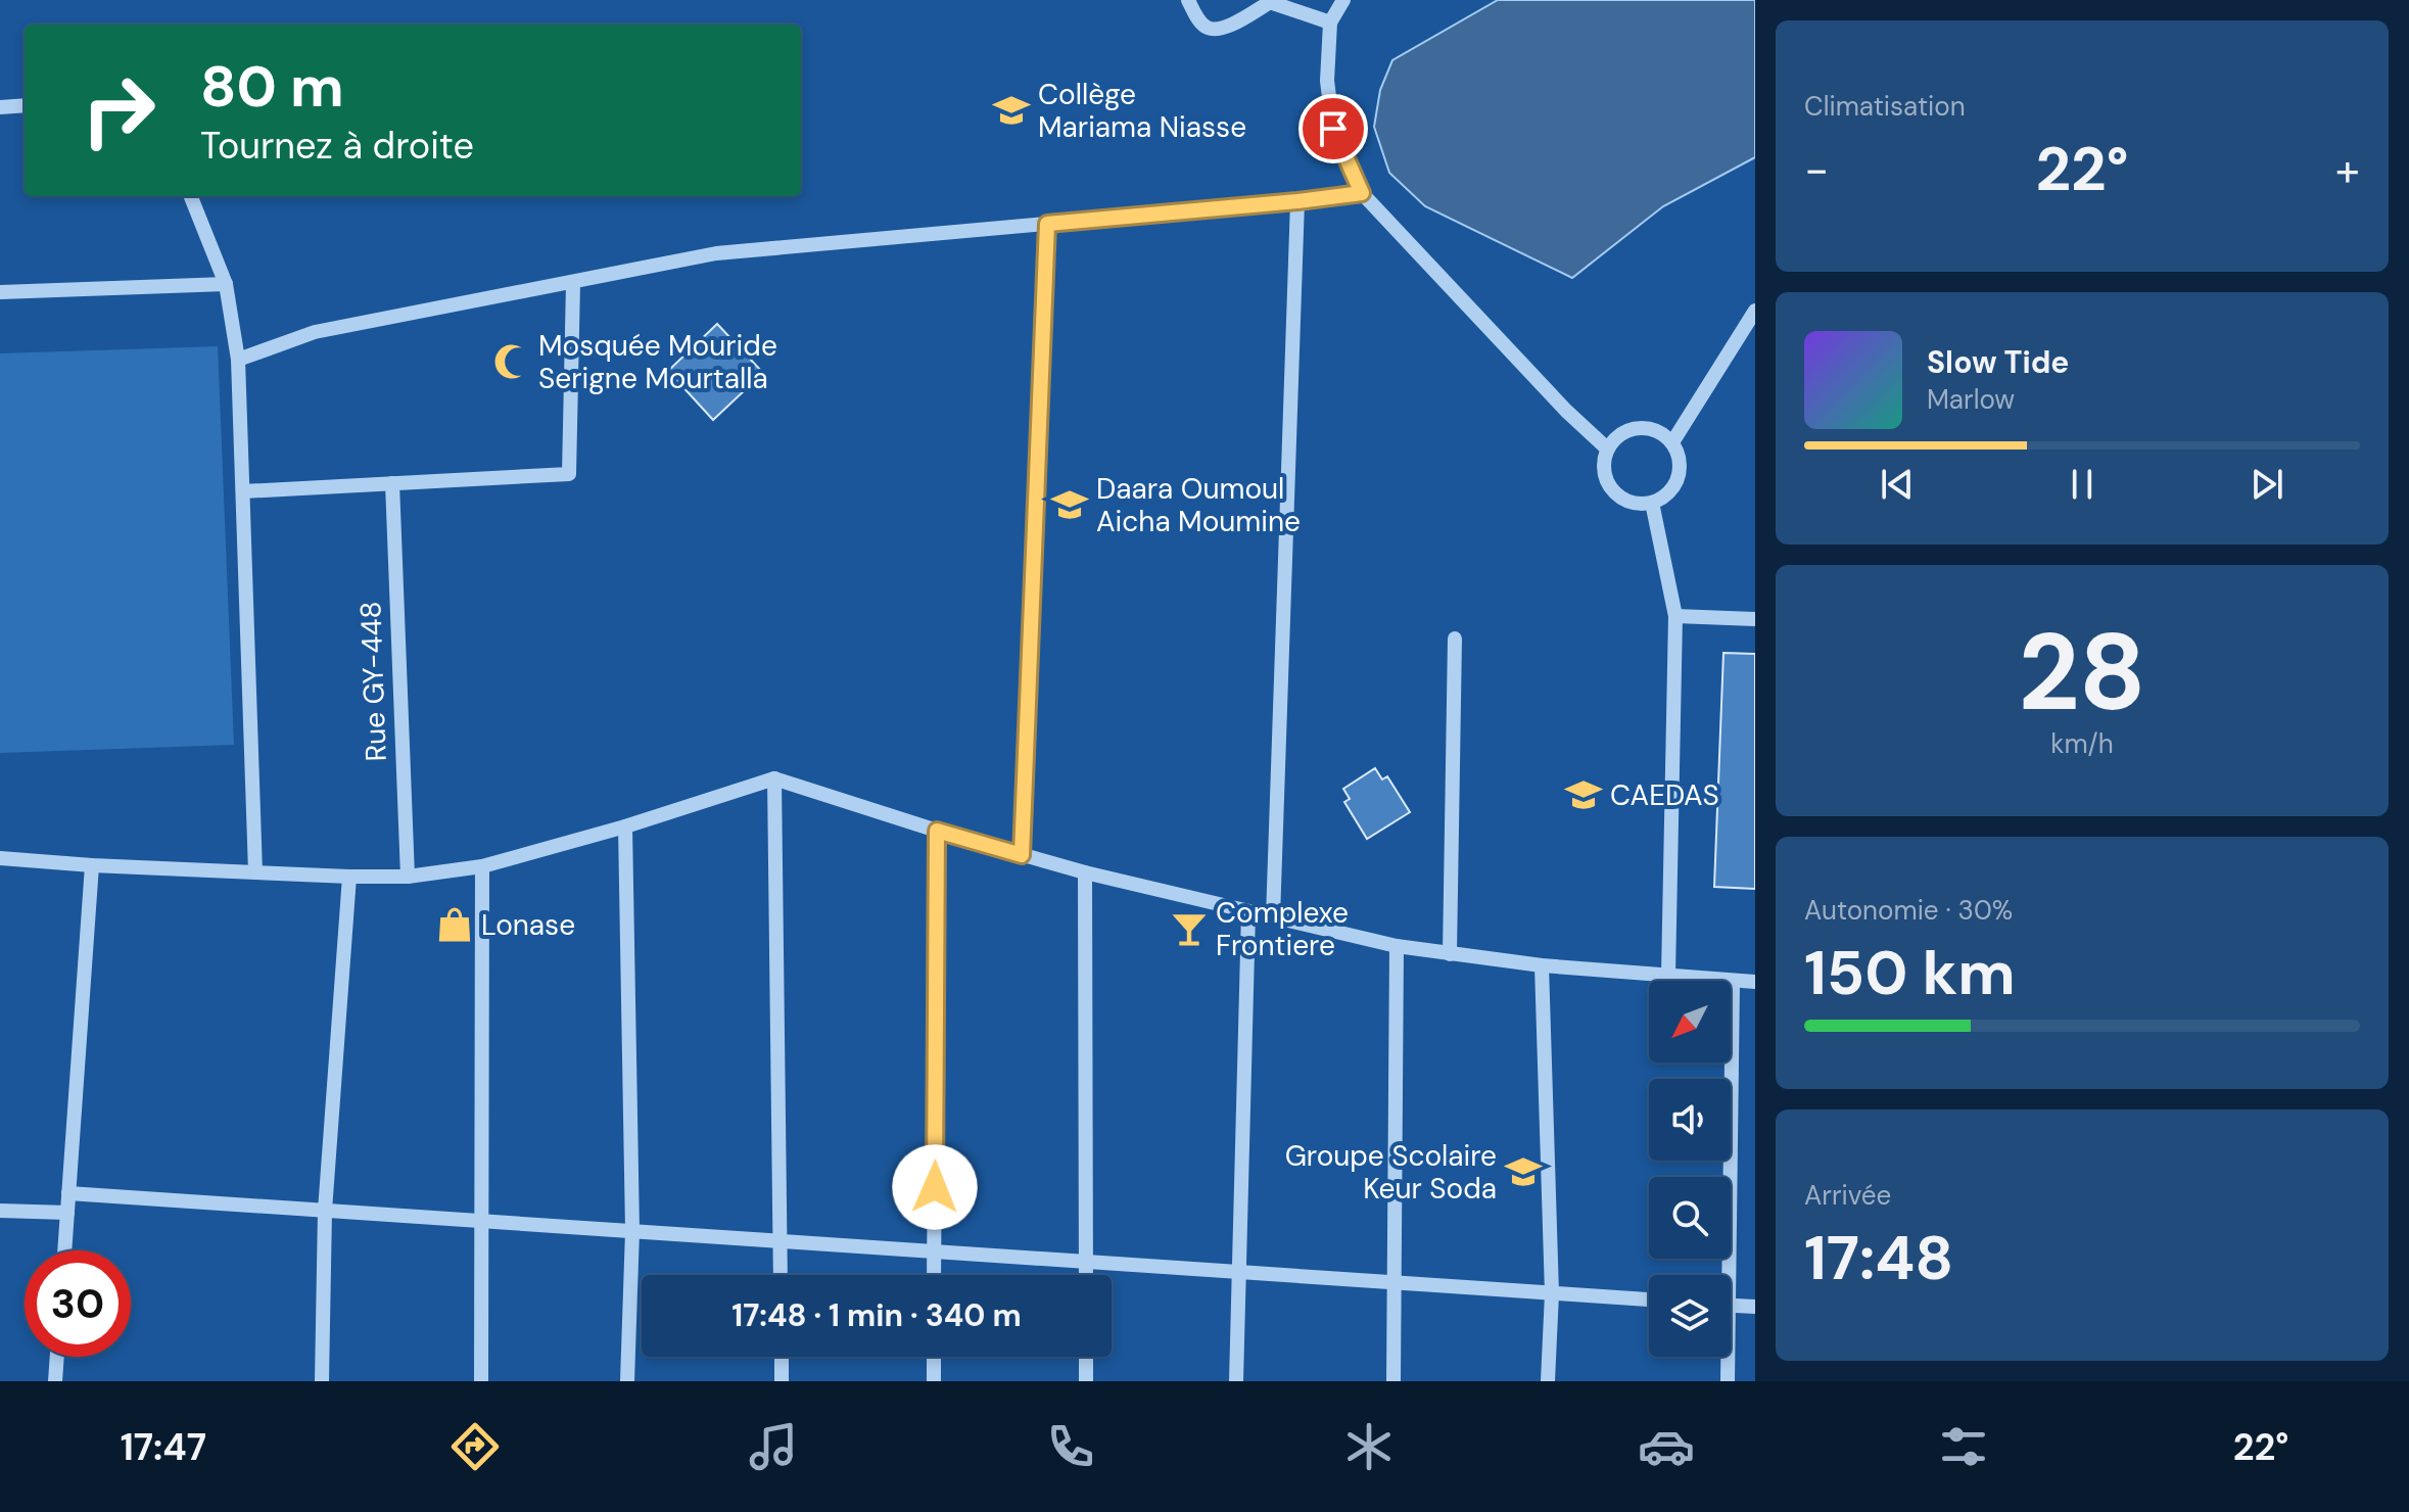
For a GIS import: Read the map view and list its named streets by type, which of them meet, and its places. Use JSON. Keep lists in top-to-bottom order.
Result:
{
  "streets": {
    "street": ["Rue GY-448"]
  },
  "places": {
    "school or university": [
      "Collège Mariama Niasse",
      "Daara Oumoul Aicha Moumine",
      "CAEDAS",
      "Groupe Scolaire Keur Soda"
    ],
    "mosque": ["Mosquée Mouride Serigne Mourtalla"],
    "shop": ["Lonase"],
    "bar": ["Complexe Frontiere"]
  },
  "north": "bottom left",
  "page": {
    "tile": [
      "Climatisation",
      ["28", "km/h"],
      ["Autonomie · 30%", "150 km"],
      ["Arrivée", "17:48"]
    ],
    "turn": ["80 m", "Tournez à droite"],
    "heat": ["−", "22°", "+"],
    "song": ["Slow Tide", "Marlow"],
    "limit": "30",
    "trip": "17:48 · 1 min · 340 m",
    "tabs": ["17:47", "22°"]
  }
}
